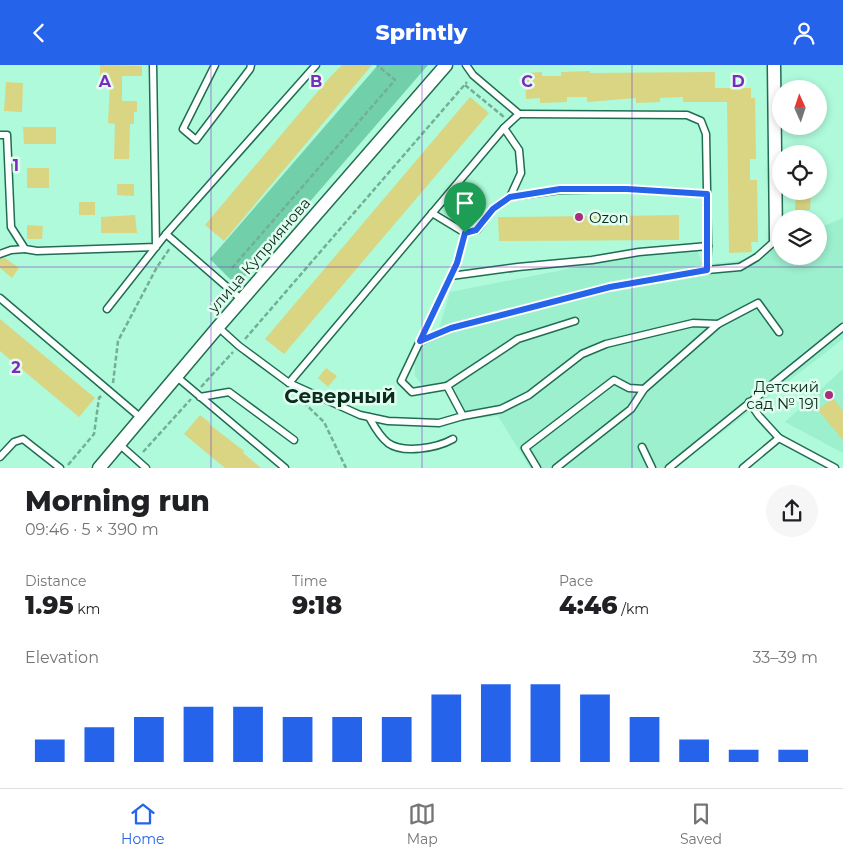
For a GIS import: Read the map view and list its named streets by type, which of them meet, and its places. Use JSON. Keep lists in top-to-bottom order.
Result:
{
  "streets": {
    "street": ["улица Куприянова"]
  },
  "districts": ["Северный"],
  "places": ["Ozon", "Детский сад № 191"],
  "north": "top",
  "page": {
    "header": "Sprintly",
    "heading": ["Morning run", "09:46 · 5 × 390 m"],
    "stats": [
      ["Distance", "1.95 km"],
      ["Time", "9:18"],
      ["Pace", "4:46 /km"]
    ],
    "chart": ["Elevation", "33–39 m"],
    "tabs": ["Home", "Map", "Saved"]
  },
  "grid": {
    "columns": [
      "A",
      "B",
      "C",
      "D"
    ],
    "rows": ["1", "2"]
  }
}
